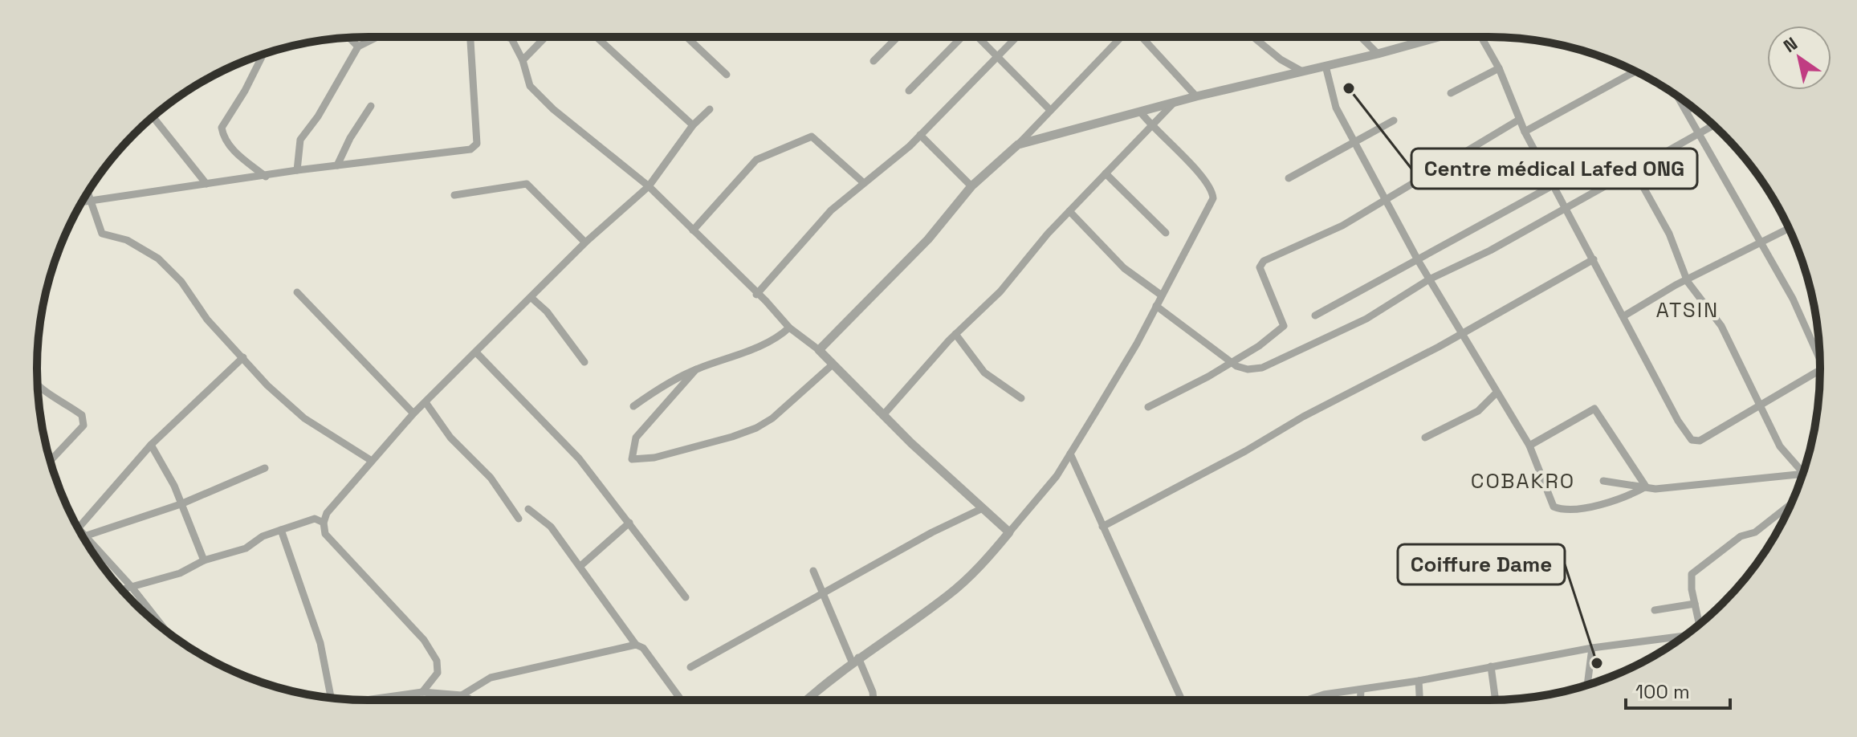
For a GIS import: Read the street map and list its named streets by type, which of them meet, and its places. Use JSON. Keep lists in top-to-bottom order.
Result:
{
  "districts": ["ATSIN", "COBAKRO"],
  "places": ["Centre médical Lafed ONG", "Coiffure Dame"],
  "scale_bar": "100 m",
  "north": "top left"
}
